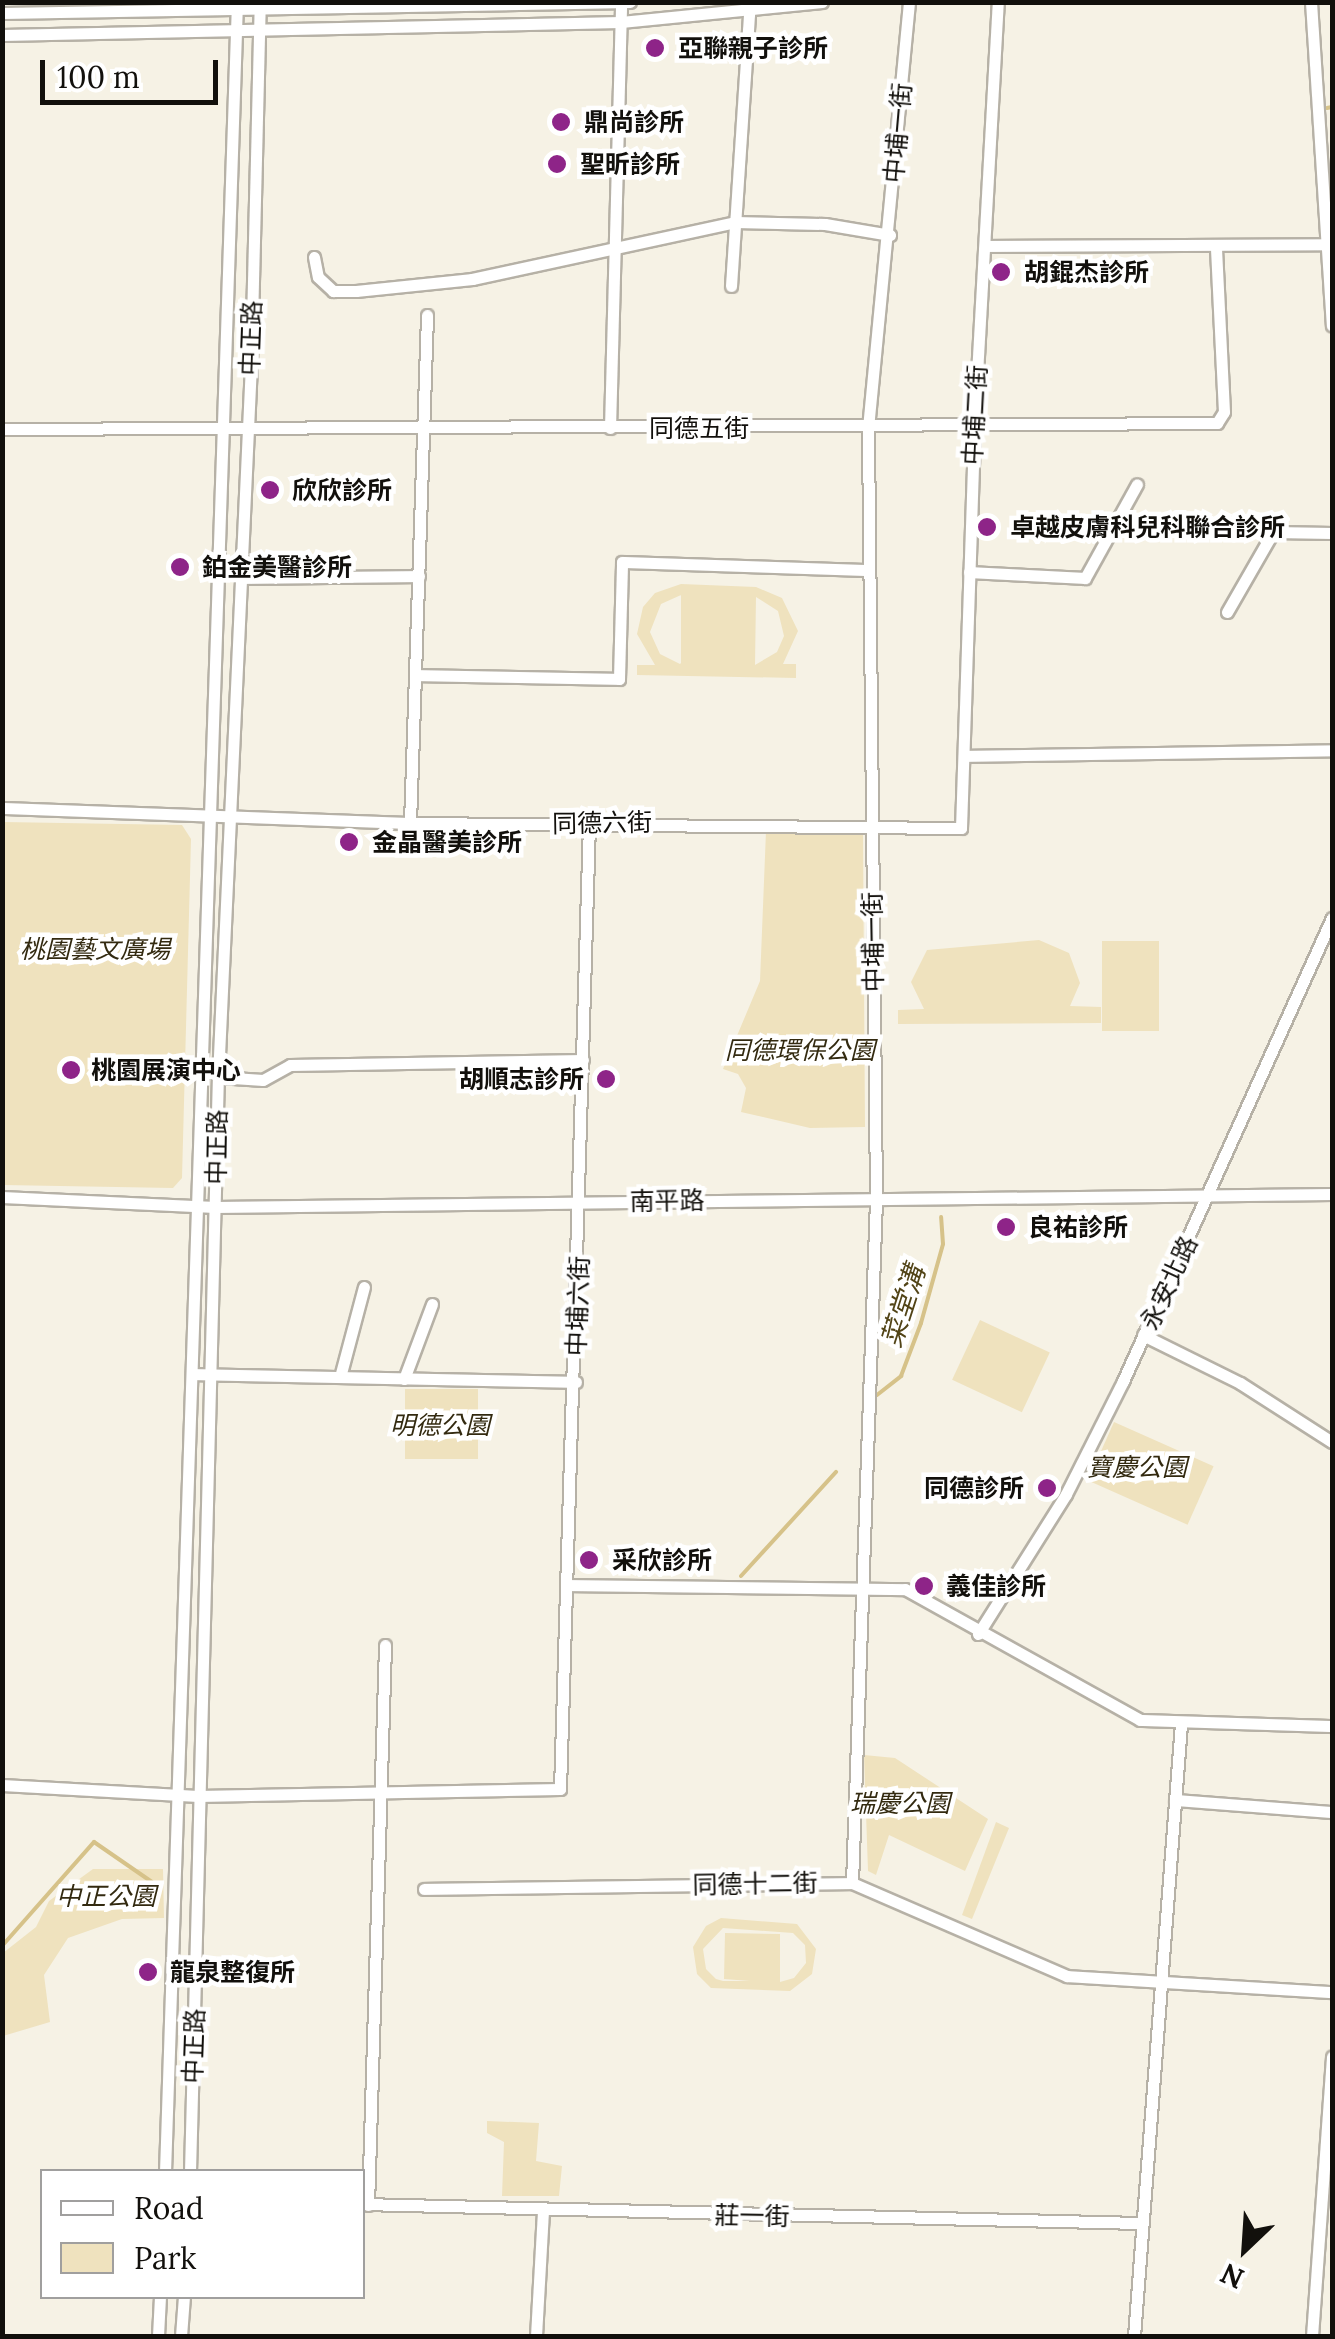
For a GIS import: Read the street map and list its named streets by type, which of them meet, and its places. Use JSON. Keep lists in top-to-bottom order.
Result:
{
  "streets": {
    "street": [
      "中埔一街",
      "中正路",
      "中埔二街",
      "同德五街",
      "同德六街",
      "南平路",
      "永安北路",
      "中埔六街",
      "同德十二街",
      "莊一街"
    ]
  },
  "crossings": [
    ["中埔一街", "同德五街"],
    ["中埔一街", "同德六街"],
    ["中埔一街", "南平路"],
    ["中埔一街", "同德十二街"],
    ["中正路", "同德五街"],
    ["中正路", "同德六街"],
    ["中正路", "南平路"],
    ["中埔二街", "同德五街"],
    ["中埔二街", "同德六街"],
    ["同德六街", "中埔六街"],
    ["南平路", "永安北路"],
    ["南平路", "中埔六街"]
  ],
  "water": ["菜堂溝"],
  "parks": [
    "桃園藝文廣場",
    "同德環保公園",
    "明德公園",
    "寶慶公園",
    "瑞慶公園",
    "中正公園"
  ],
  "places": [
    "亞聯親子診所",
    "鼎尚診所",
    "聖昕診所",
    "胡錕杰診所",
    "欣欣診所",
    "卓越皮膚科兒科聯合診所",
    "鉑金美醫診所",
    "金晶醫美診所",
    "桃園展演中心",
    "胡順志診所",
    "良祐診所",
    "同德診所",
    "采欣診所",
    "義佳診所",
    "龍泉整復所"
  ],
  "legend": ["Road", "Park"],
  "scale_bar": "100 m",
  "north": "bottom left"
}
